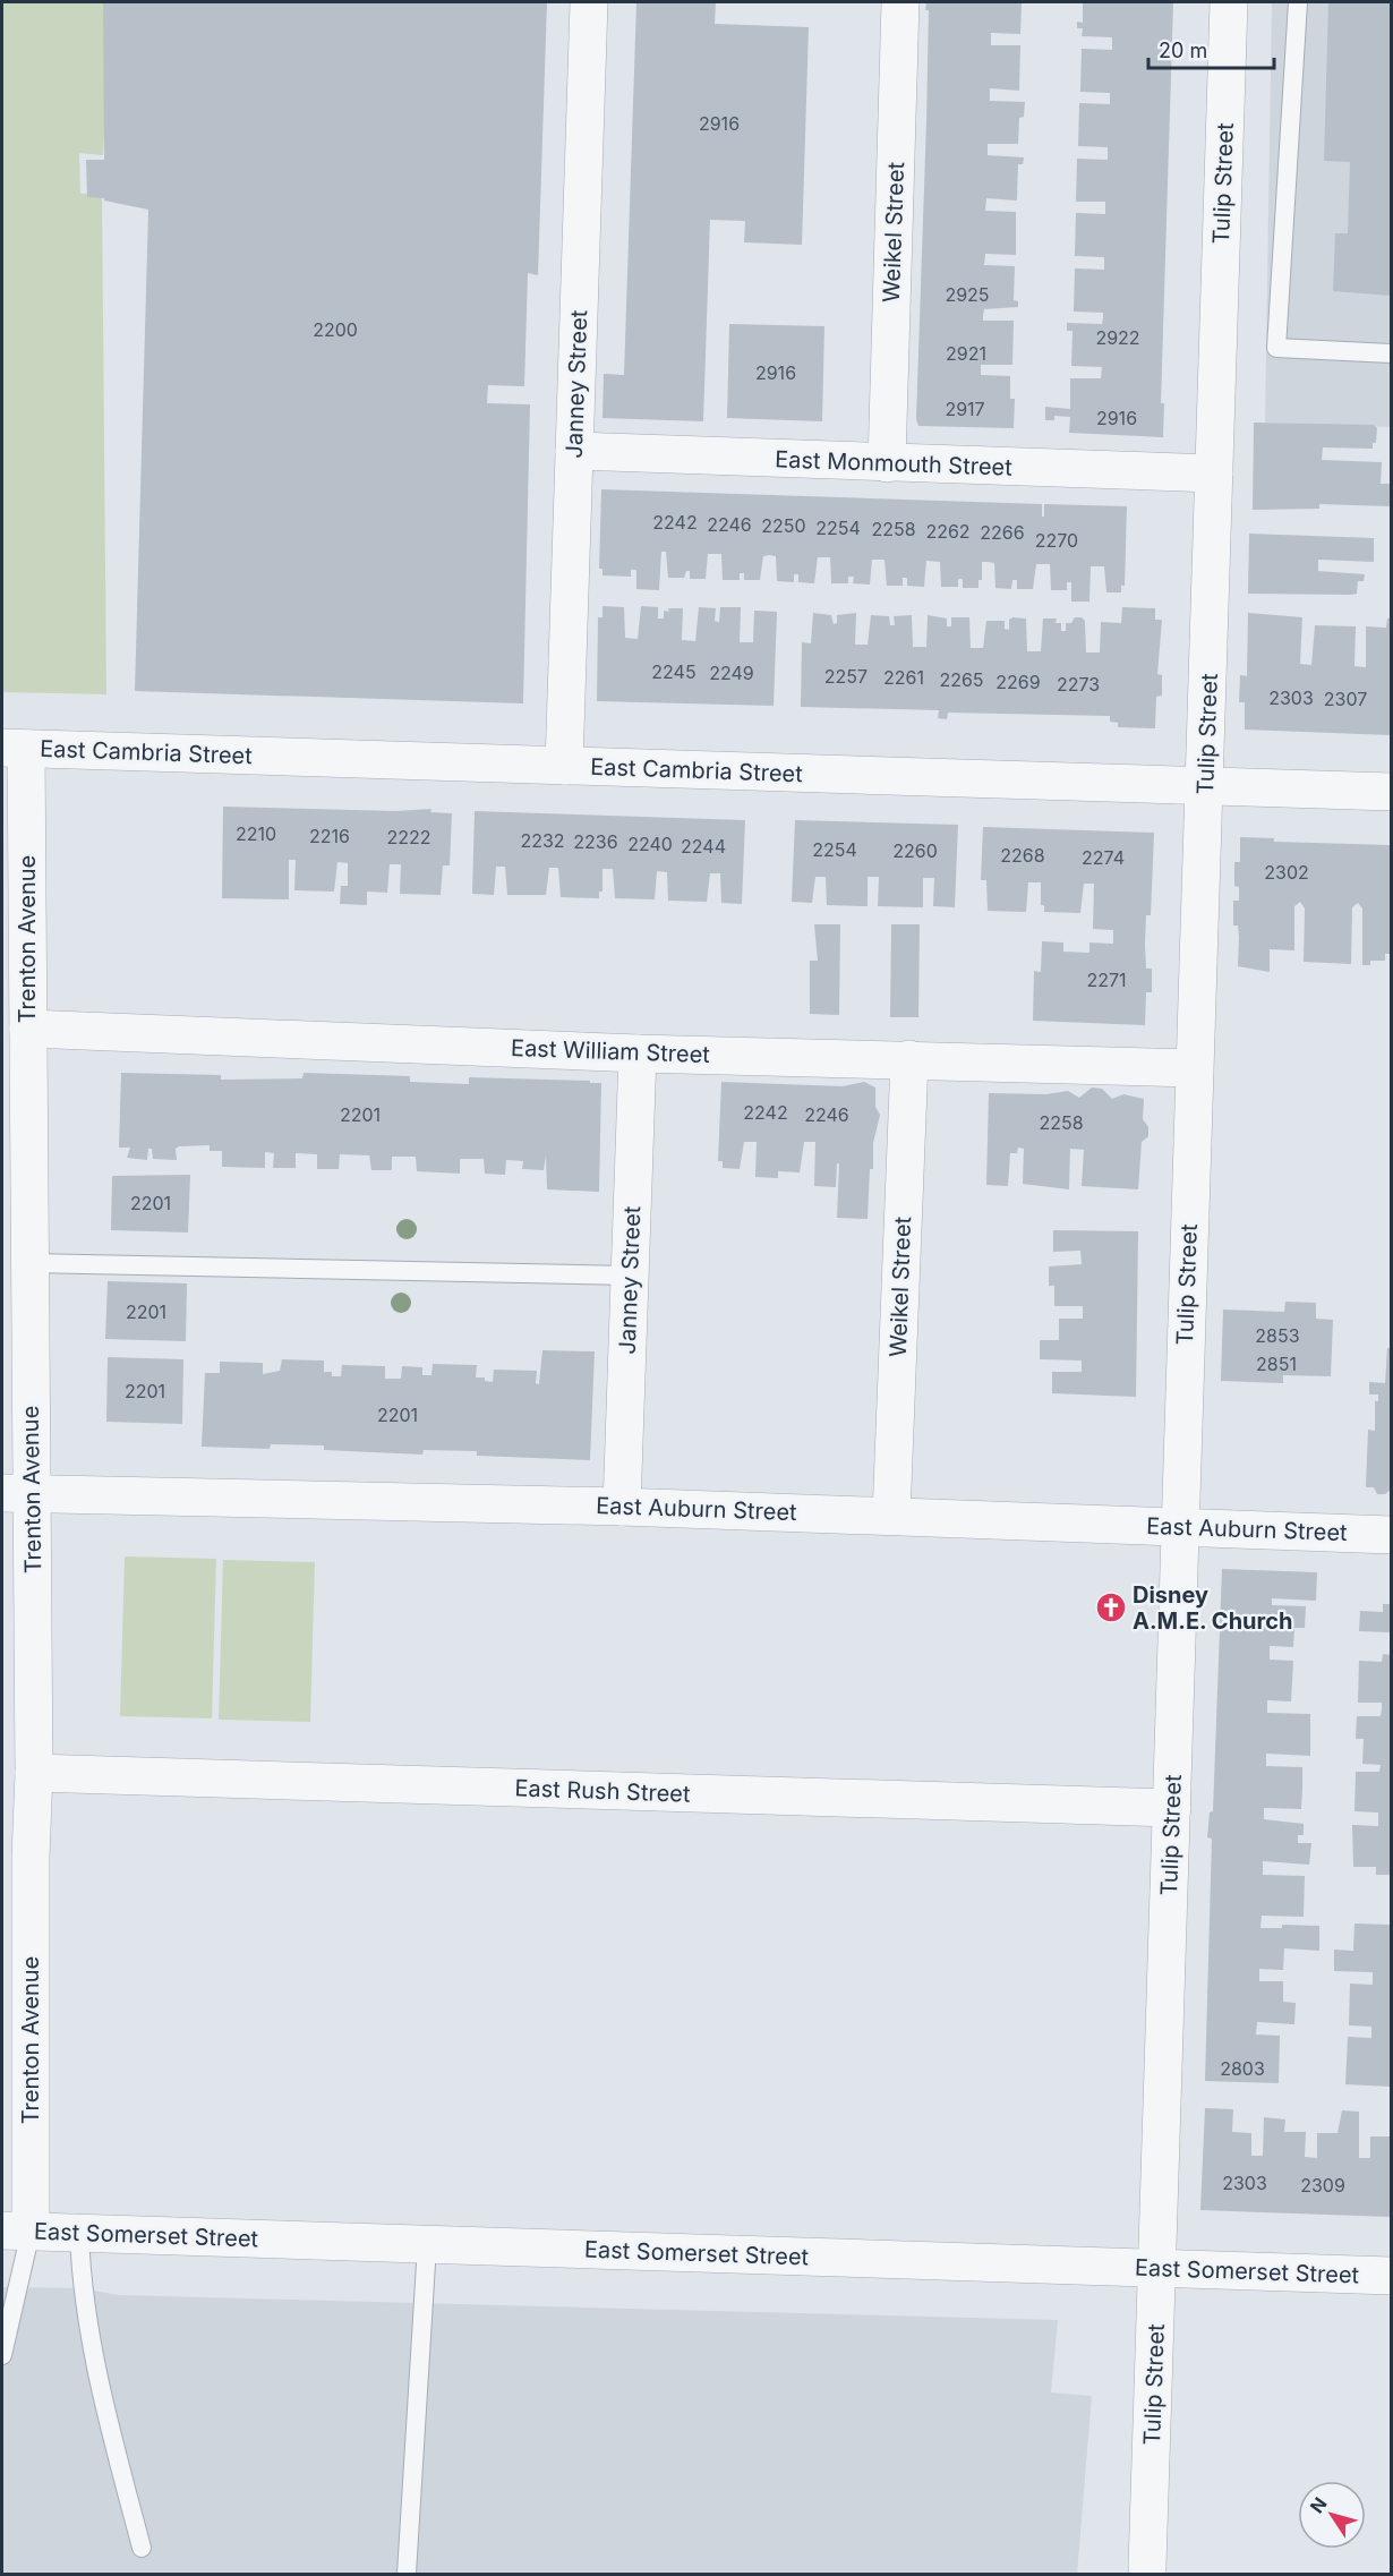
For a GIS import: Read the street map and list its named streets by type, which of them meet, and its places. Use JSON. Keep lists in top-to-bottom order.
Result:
{
  "streets": {
    "street": [
      "Tulip Street",
      "Weikel Street",
      "Janney Street",
      "East Monmouth Street",
      "East Cambria Street",
      "Trenton Avenue",
      "East William Street",
      "East Auburn Street",
      "East Rush Street",
      "East Somerset Street"
    ]
  },
  "crossings": [
    ["Tulip Street", "East Monmouth Street"],
    ["Tulip Street", "East Cambria Street"],
    ["Tulip Street", "East William Street"],
    ["Tulip Street", "East Auburn Street"],
    ["Tulip Street", "East Rush Street"],
    ["Tulip Street", "East Somerset Street"],
    ["Weikel Street", "East Monmouth Street"],
    ["Weikel Street", "East William Street"],
    ["Weikel Street", "East Auburn Street"],
    ["Janney Street", "East Monmouth Street"],
    ["Janney Street", "East Cambria Street"],
    ["Janney Street", "East William Street"],
    ["Janney Street", "East Auburn Street"],
    ["East Cambria Street", "Trenton Avenue"],
    ["Trenton Avenue", "East William Street"],
    ["Trenton Avenue", "East Auburn Street"],
    ["Trenton Avenue", "East Rush Street"],
    ["Trenton Avenue", "East Somerset Street"]
  ],
  "places": {
    "church": ["Disney A.M.E. Church"]
  },
  "house_numbers": [
    "2916",
    "2925",
    "2200",
    "2922",
    "2921",
    "2916",
    "2917",
    "2916",
    "2242",
    "2246",
    "2250",
    "2254",
    "2258",
    "2262",
    "2266",
    "2270",
    "2245",
    "2249",
    "2257",
    "2261",
    "2265",
    "2269",
    "2273",
    "2303",
    "2307",
    "2210",
    "2216",
    "2222",
    "2232",
    "2236",
    "2240",
    "2244",
    "2254",
    "2260",
    "2268",
    "2274",
    "2302",
    "2271",
    "2242",
    "2201",
    "2246",
    "2258",
    "2201",
    "2201",
    "2853",
    "2851",
    "2201",
    "2201",
    "2803",
    "2303",
    "2309"
  ],
  "scale_bar": "20 m",
  "north": "top left"
}
